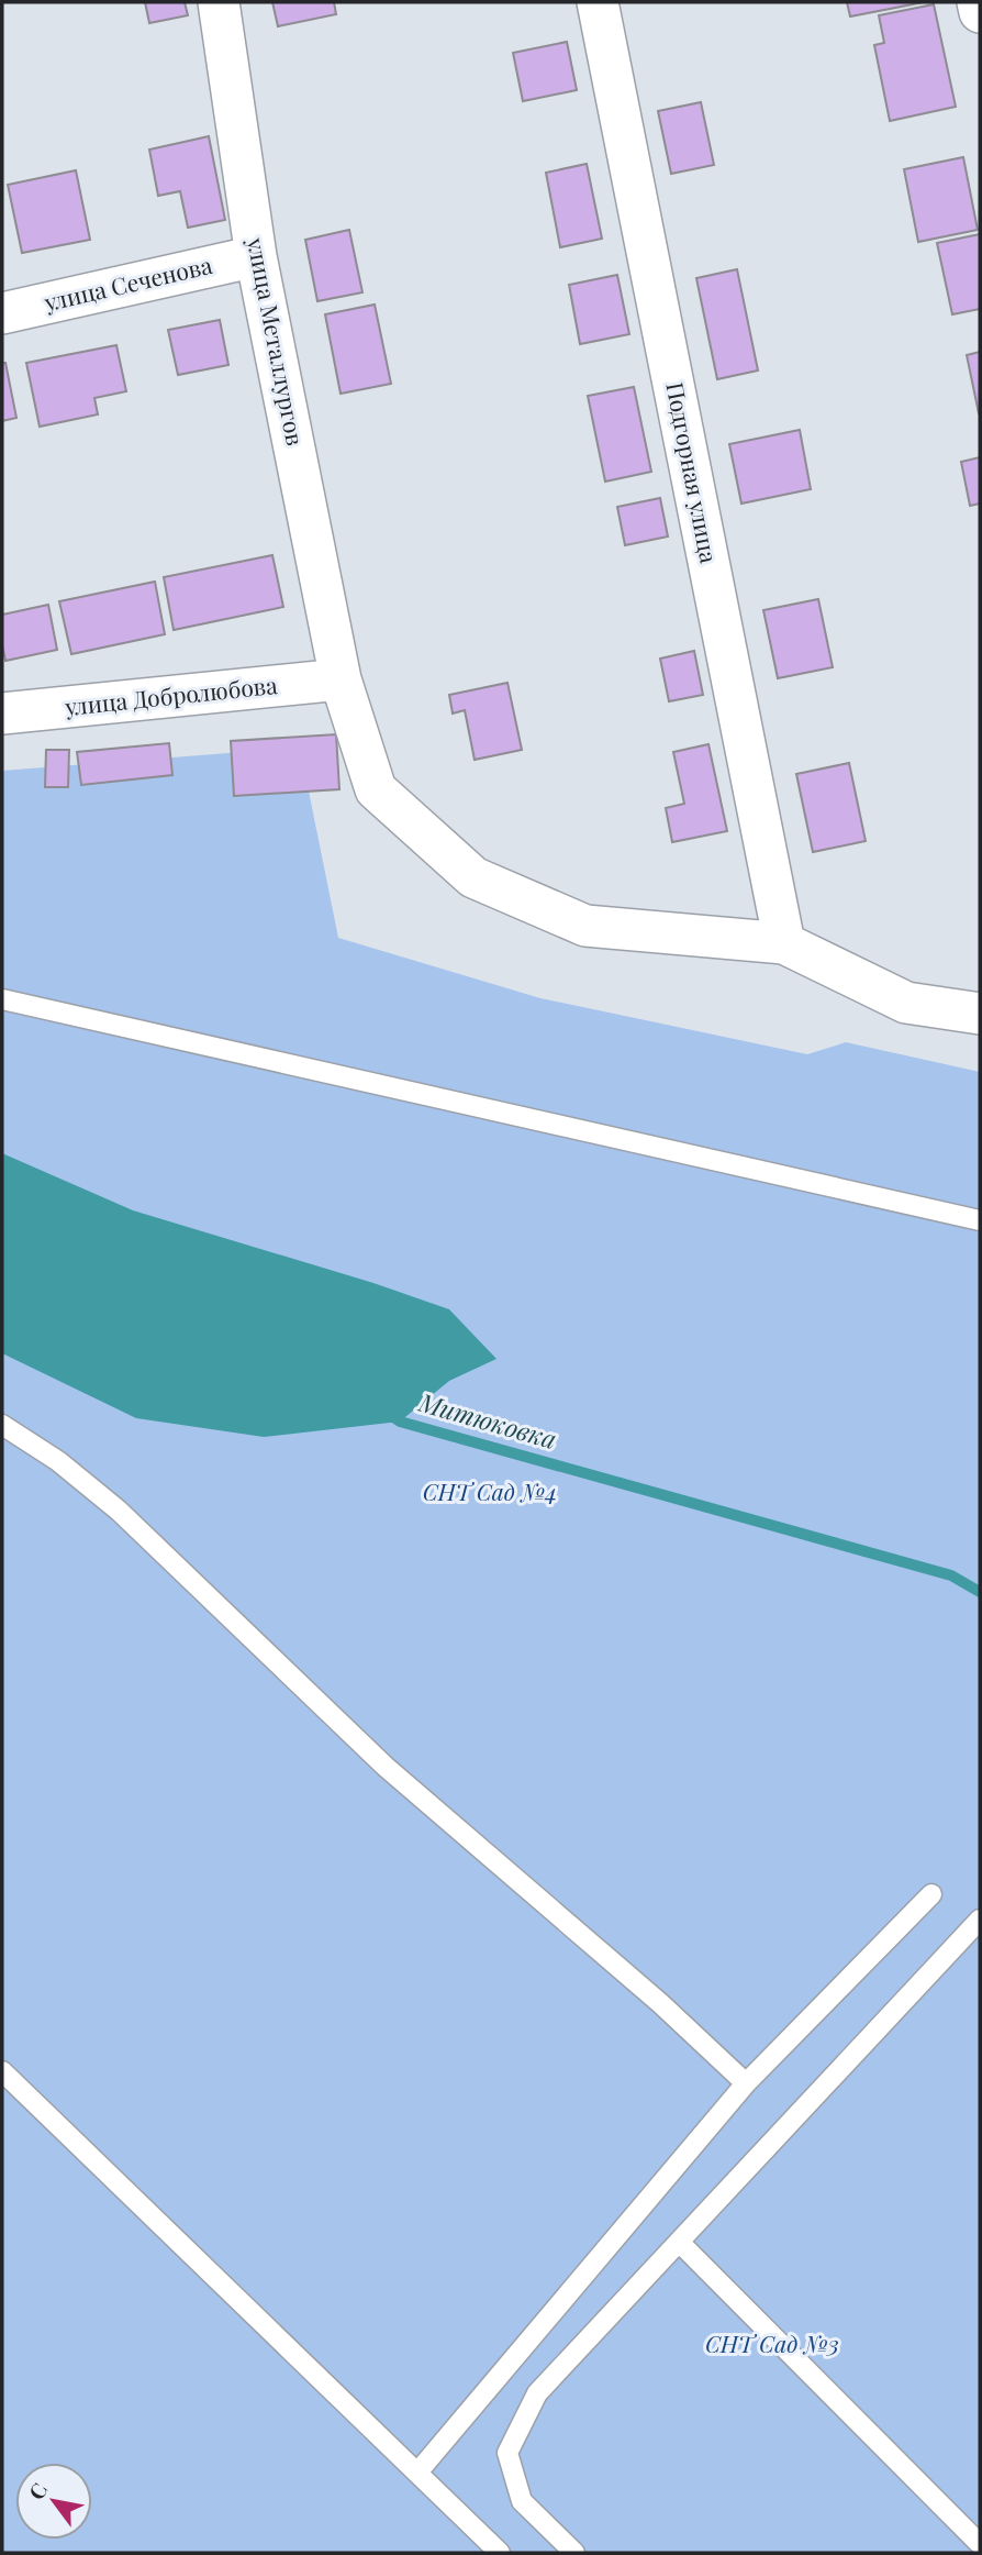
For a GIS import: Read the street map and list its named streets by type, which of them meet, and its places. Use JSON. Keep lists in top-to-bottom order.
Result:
{
  "streets": {
    "street": [
      "улица Сеченова",
      "улица Металлургов",
      "Подгорная улица",
      "улица Добролюбова"
    ]
  },
  "crossings": [
    ["улица Сеченова", "улица Металлургов"],
    ["улица Металлургов", "Подгорная улица"],
    ["улица Металлургов", "улица Добролюбова"]
  ],
  "water": ["Митюковка"],
  "parks": ["СНТ Сад №4", "СНТ Сад №3"],
  "north": "top left"
}
